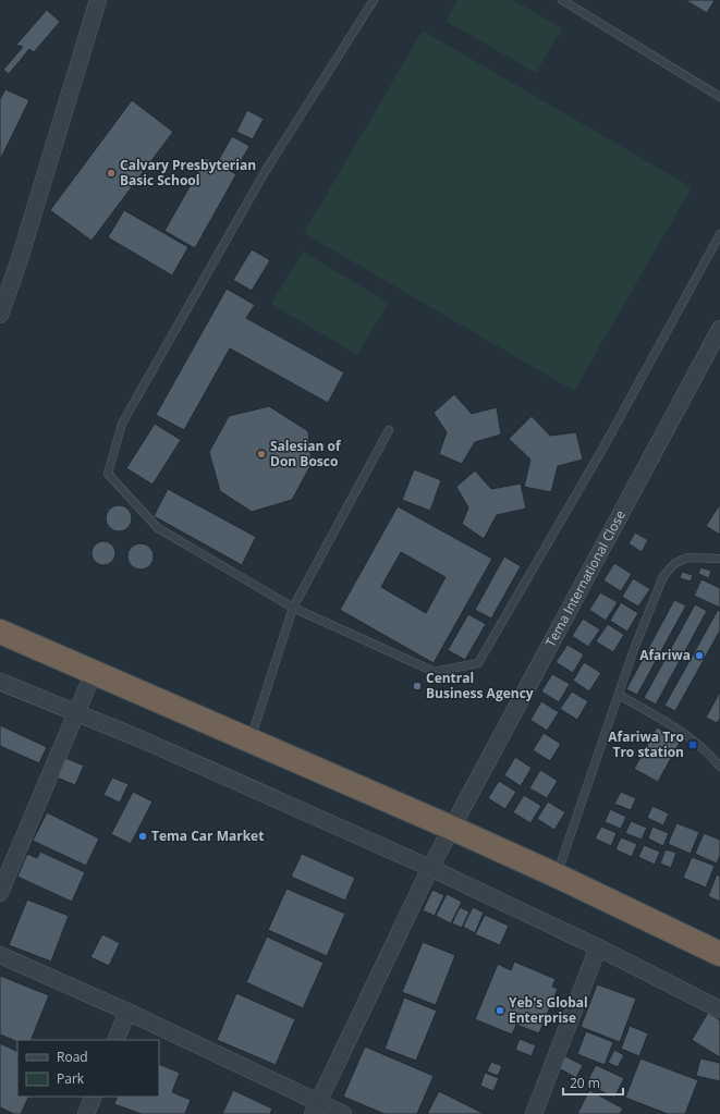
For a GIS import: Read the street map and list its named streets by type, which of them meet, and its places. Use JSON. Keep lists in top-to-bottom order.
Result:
{
  "streets": {
    "street": ["Tema International Close"]
  },
  "places": {
    "other": [
      "Calvary Presbyterian Basic School",
      "Salesian of Don Bosco",
      "Afariwa",
      "Central Business Agency",
      "Tema Car Market",
      "Yeb's Global Enterprise"
    ],
    "transit": ["Afariwa Tro Tro station"]
  },
  "legend": ["Road", "Park"],
  "scale_bar": "20 m"
}
